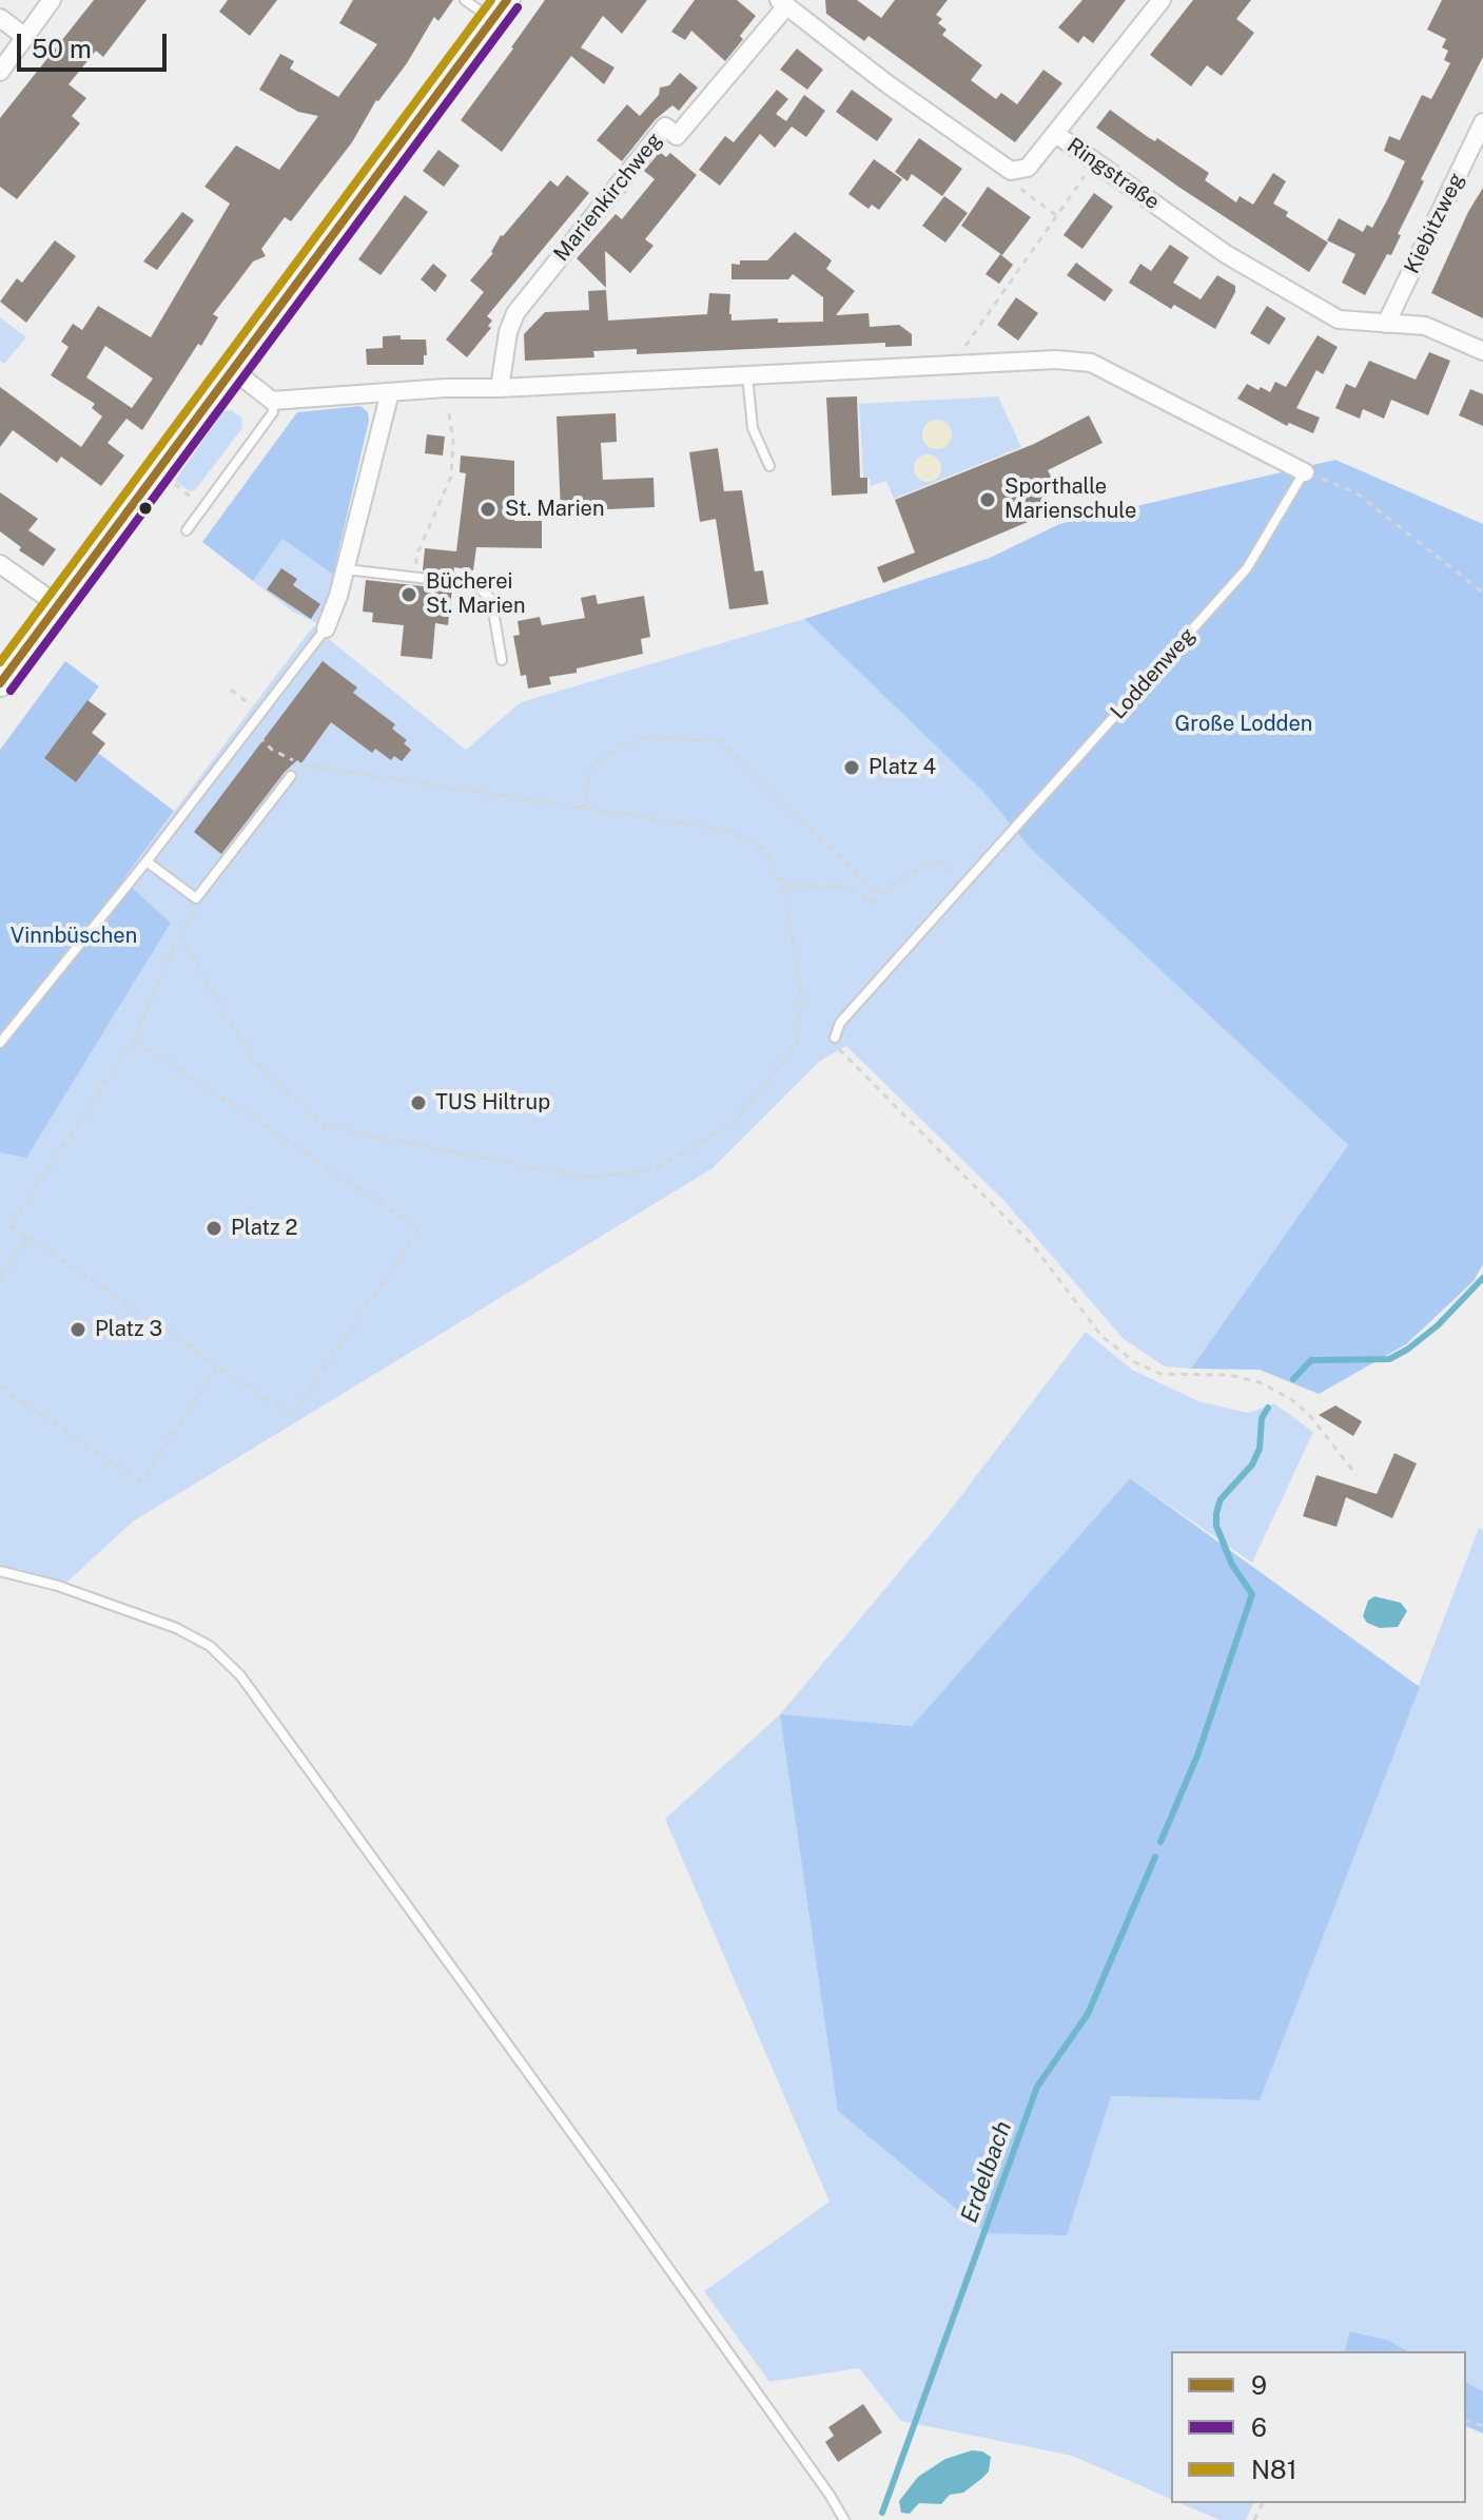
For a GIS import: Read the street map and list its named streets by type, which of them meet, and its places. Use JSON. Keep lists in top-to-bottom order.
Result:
{
  "streets": {
    "street": ["Ringstraße", "Marienkirchweg", "Kiebitzweg"],
    "lane": ["Loddenweg"]
  },
  "crossings": [
    ["Ringstraße", "Kiebitzweg"]
  ],
  "water": ["Erdelbach"],
  "parks": ["Große Lodden", "Vinnbüschen"],
  "places": [
    "Sporthalle Marienschule",
    "St. Marien",
    "Bücherei St. Marien",
    "Platz 4",
    "TUS Hiltrup",
    "Platz 2",
    "Platz 3"
  ],
  "lines": ["transit line 9", "transit line N81", "transit line 6"],
  "legend": ["9", "6", "N81"],
  "scale_bar": "50 m"
}
